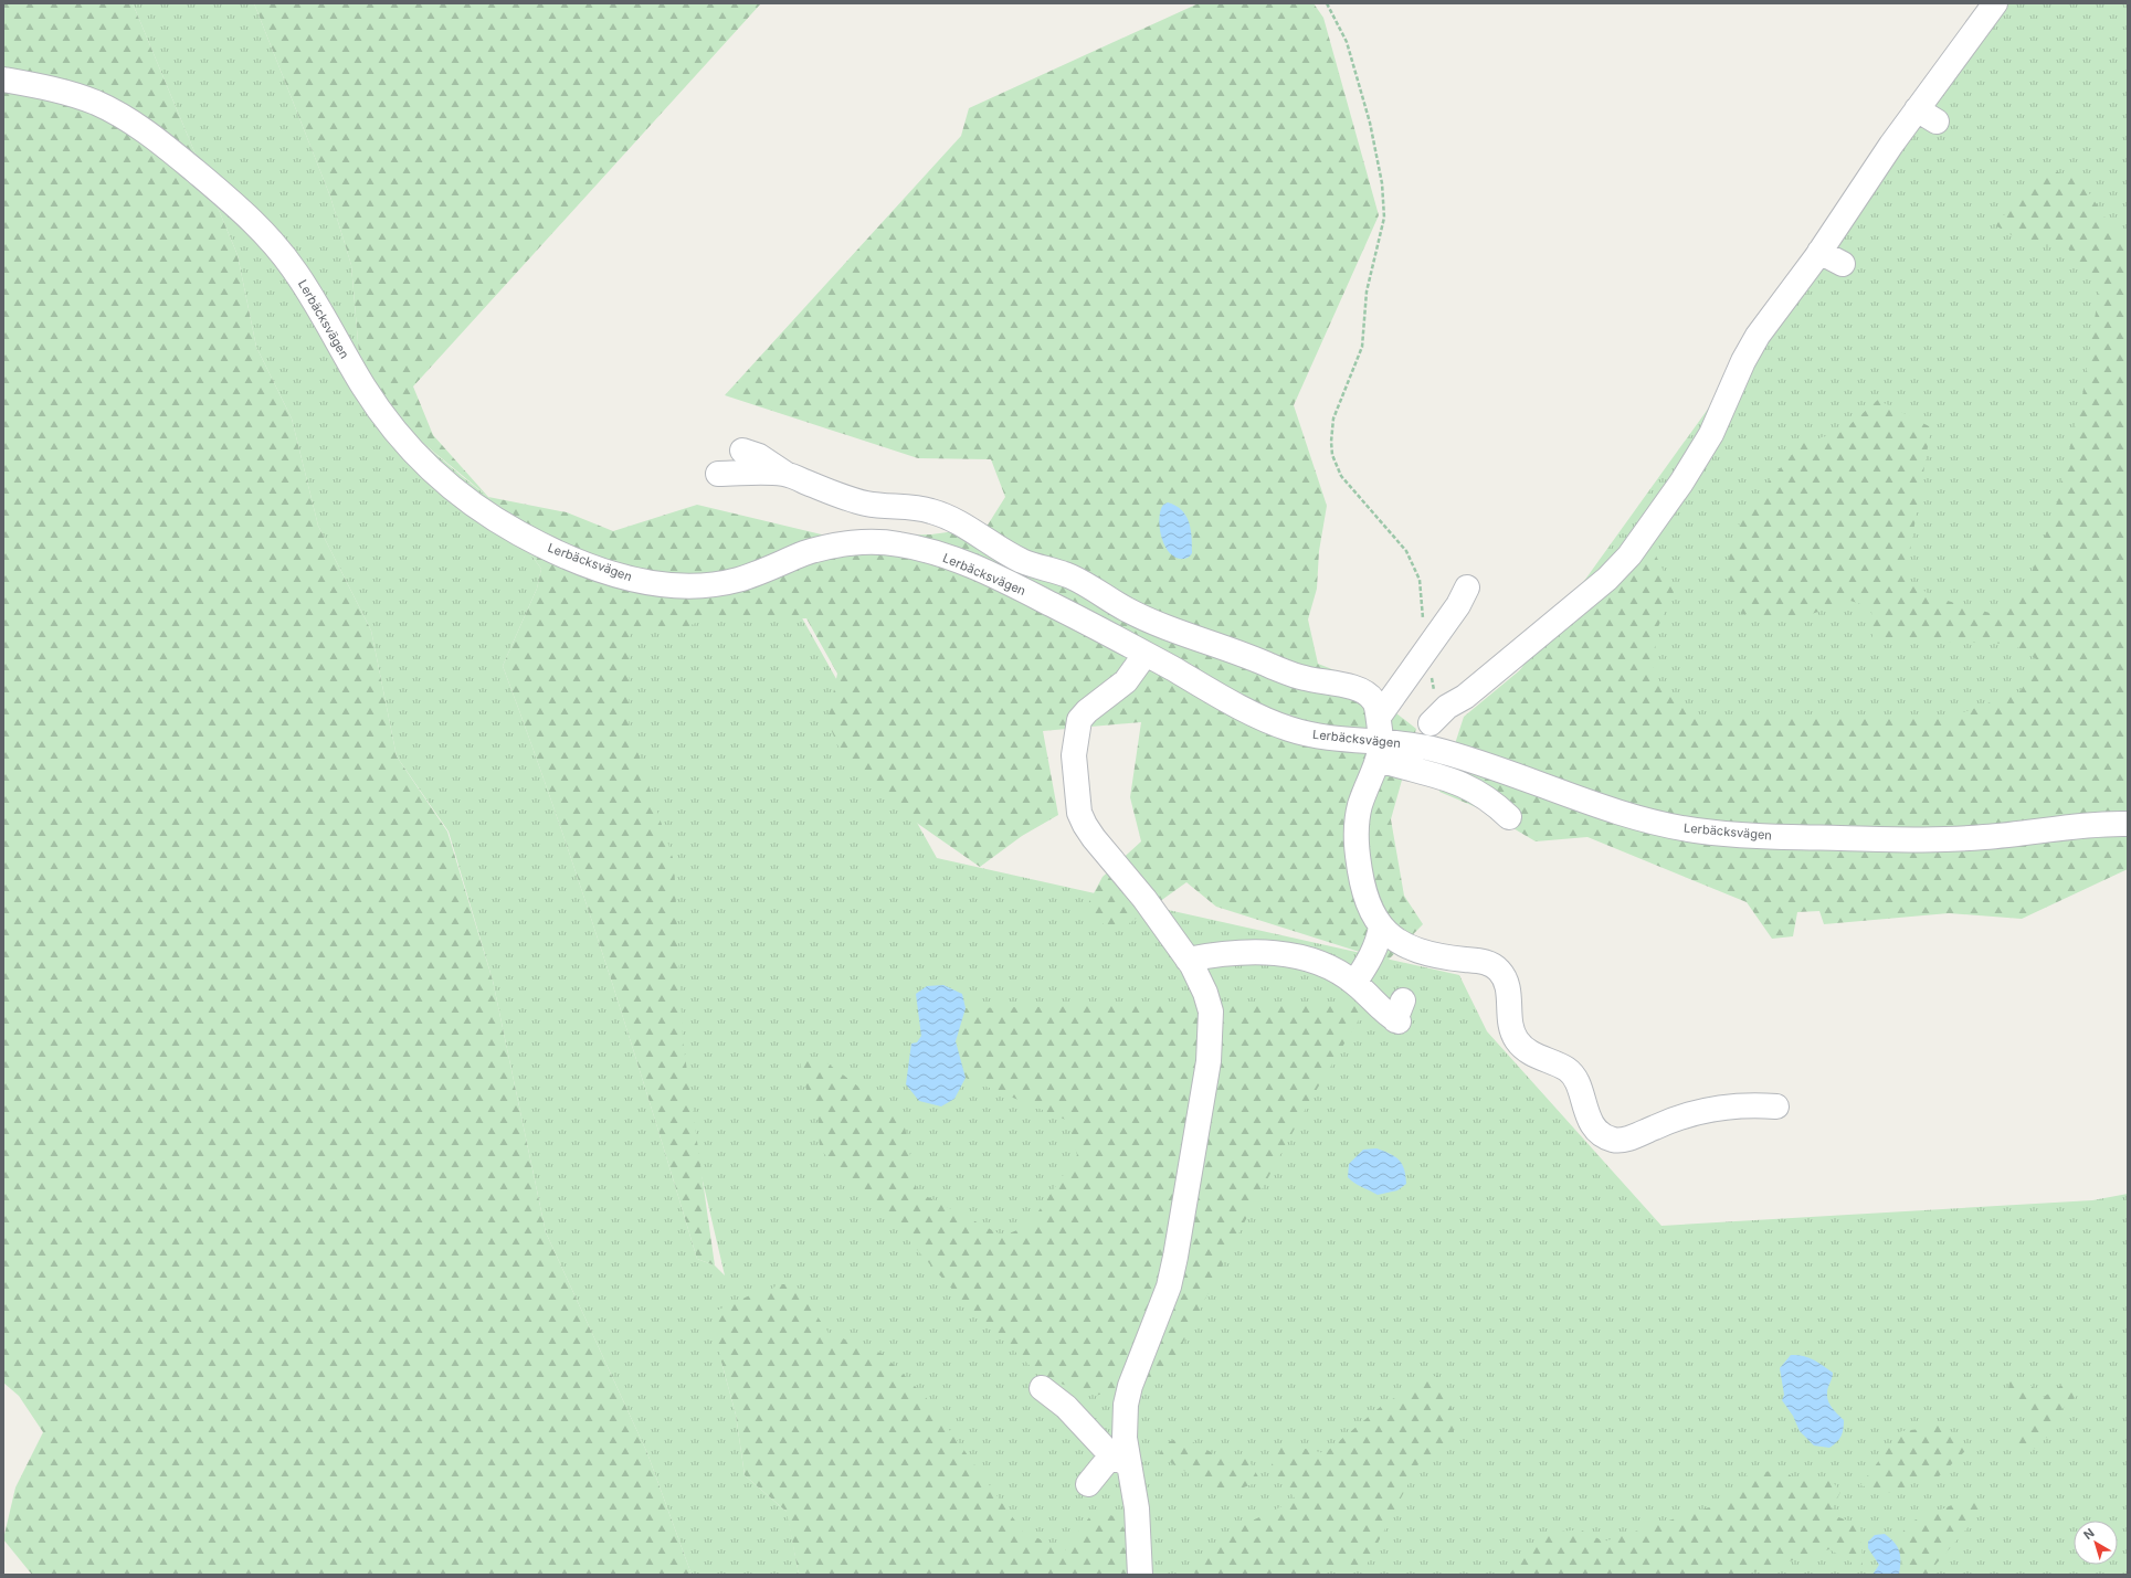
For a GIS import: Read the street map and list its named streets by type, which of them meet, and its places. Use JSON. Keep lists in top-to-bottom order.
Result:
{
  "streets": {
    "street": ["Lerbäcksvägen"]
  },
  "north": "top left"
}
